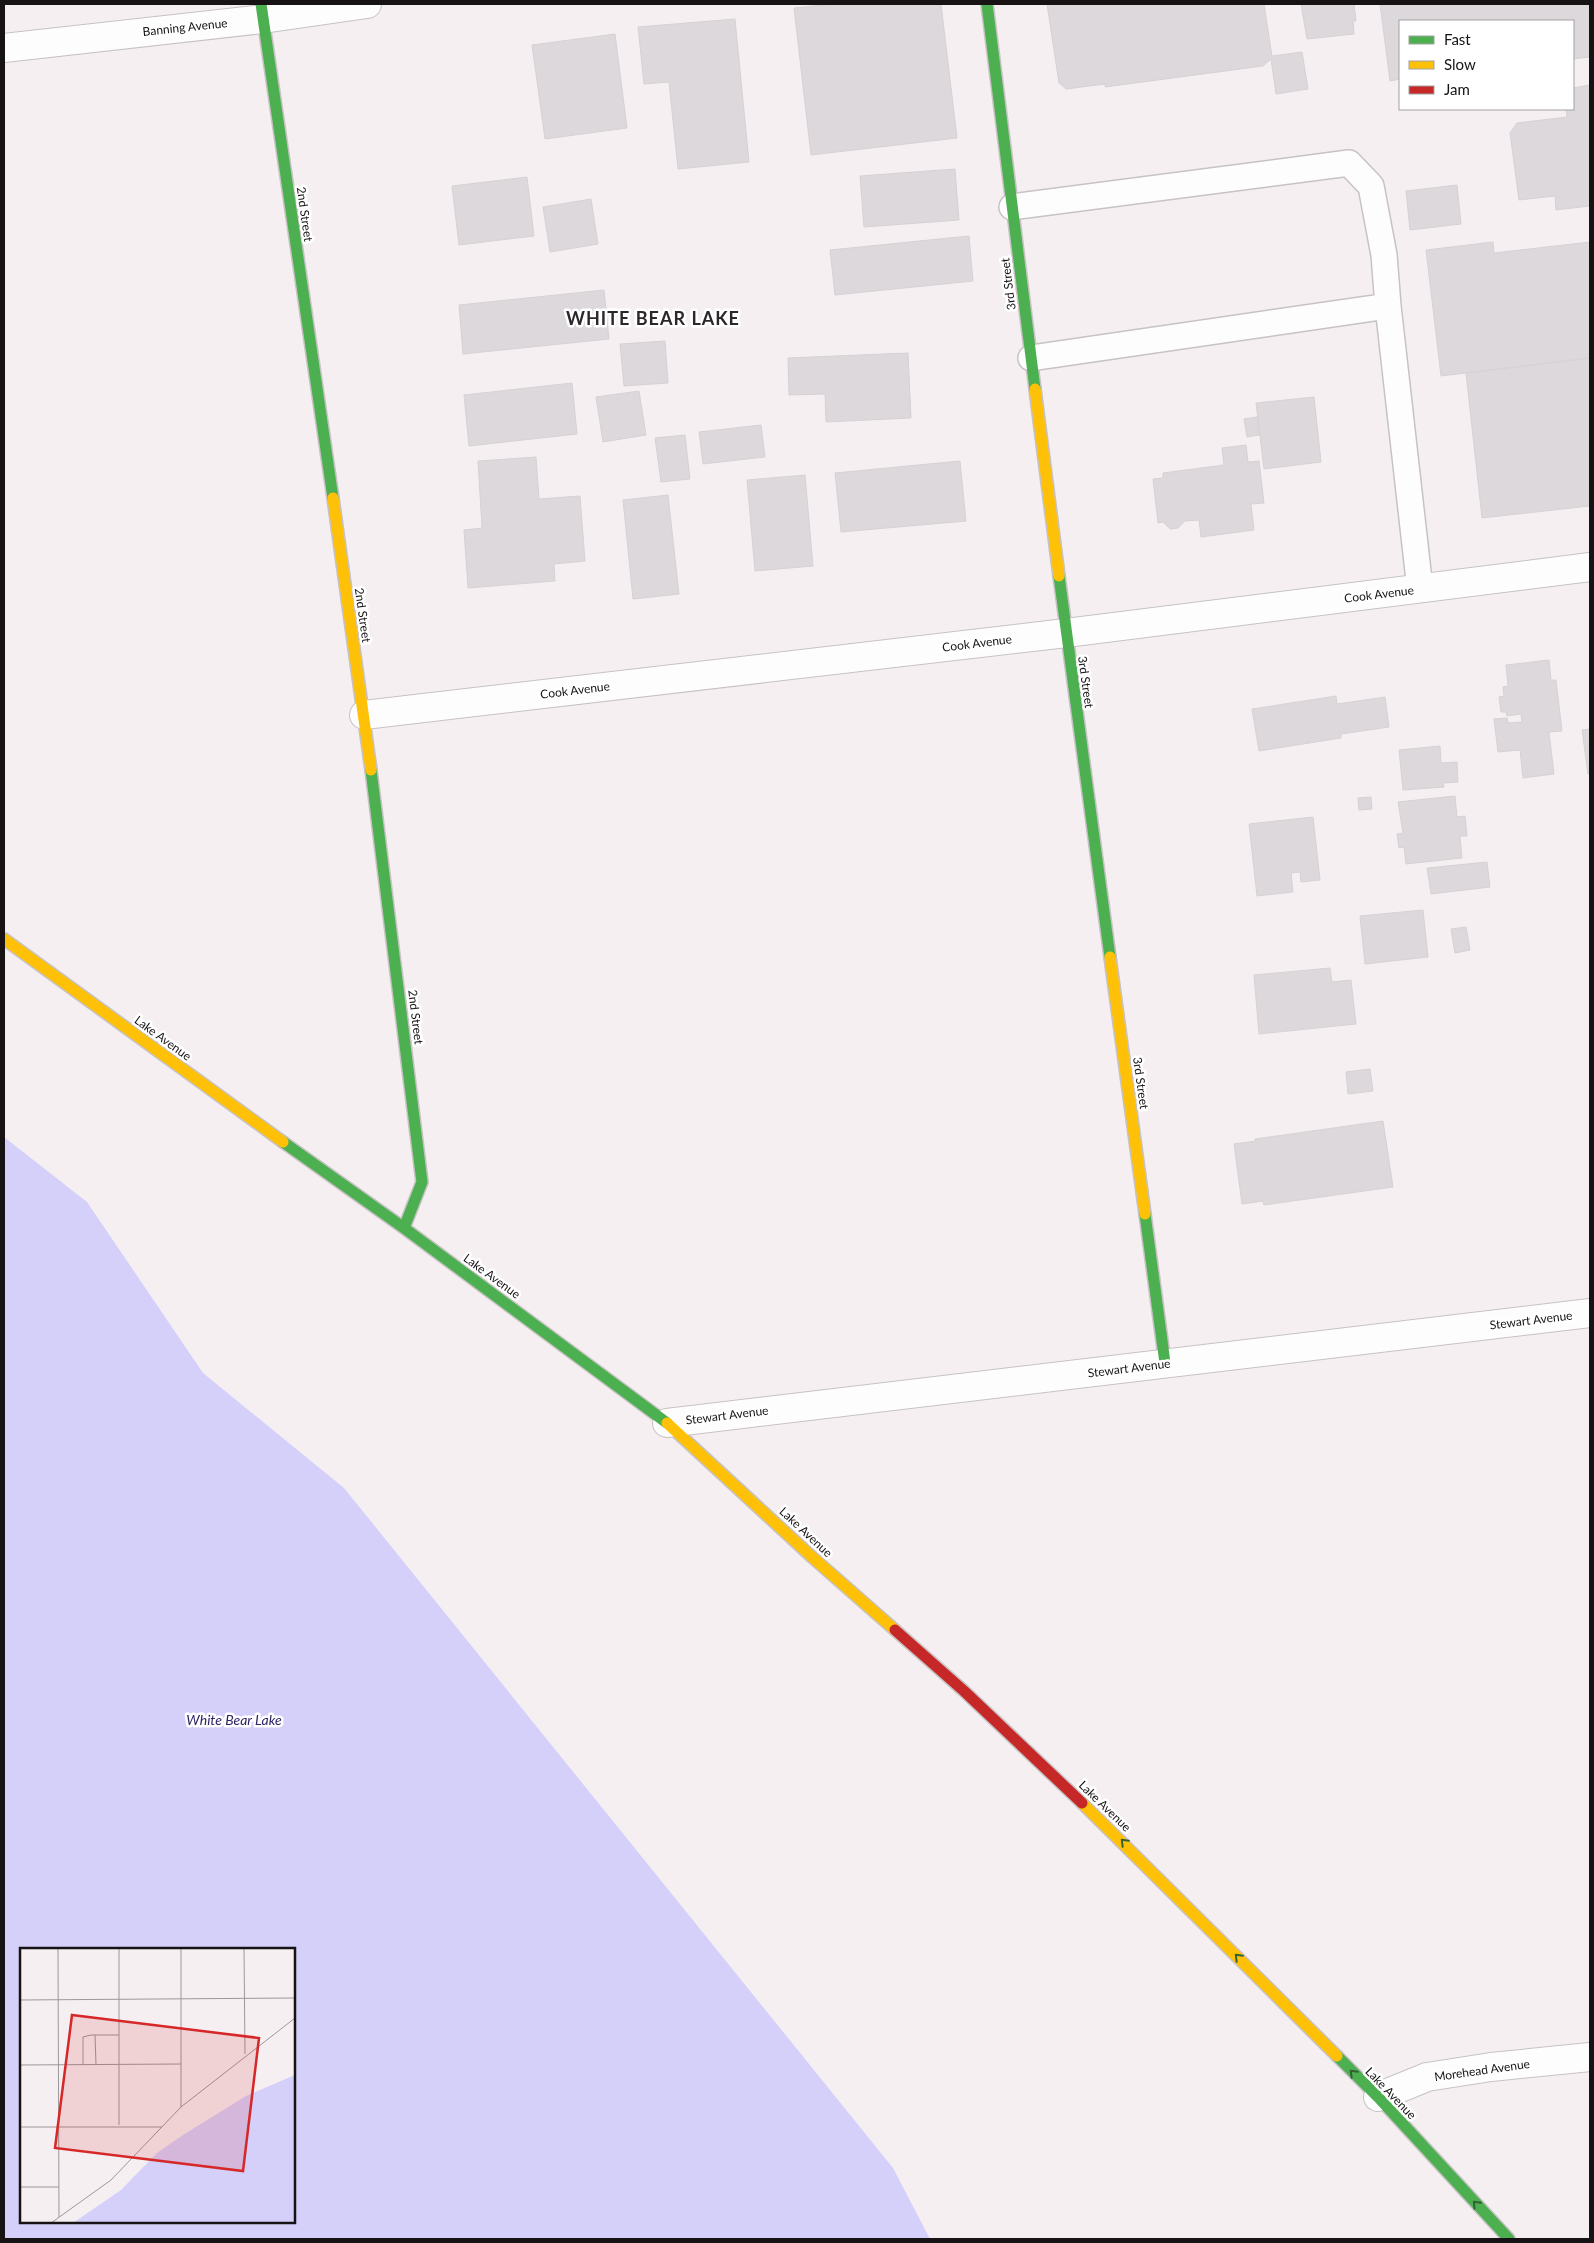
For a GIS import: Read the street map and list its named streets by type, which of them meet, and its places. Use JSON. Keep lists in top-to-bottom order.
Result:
{
  "streets": {
    "street": [
      "Banning Avenue",
      "2nd Street",
      "3rd Street",
      "Cook Avenue",
      "Lake Avenue",
      "Stewart Avenue",
      "Morehead Avenue"
    ]
  },
  "crossings": [
    ["Banning Avenue", "2nd Street"],
    ["2nd Street", "Cook Avenue"],
    ["2nd Street", "Lake Avenue"],
    ["3rd Street", "Cook Avenue"],
    ["3rd Street", "Stewart Avenue"],
    ["Lake Avenue", "Stewart Avenue"],
    ["Lake Avenue", "Morehead Avenue"]
  ],
  "one_way": ["Lake Avenue"],
  "districts": ["WHITE BEAR LAKE"],
  "water": ["White Bear Lake"],
  "legend": ["Fast", "Slow", "Jam"]
}
